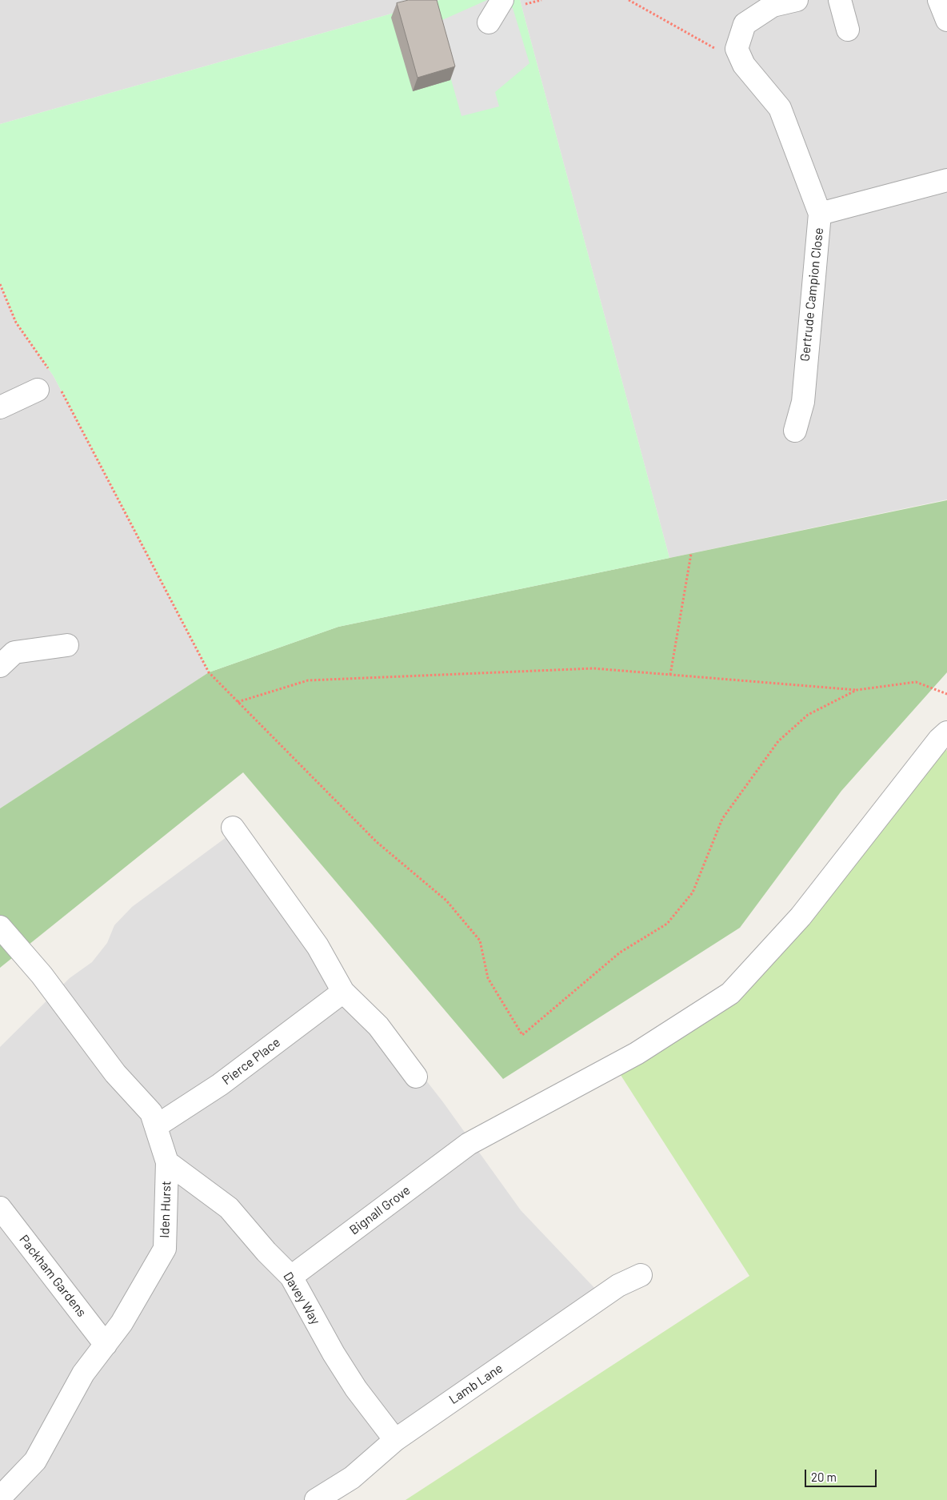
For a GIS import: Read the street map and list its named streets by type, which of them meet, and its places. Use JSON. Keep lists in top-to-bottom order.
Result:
{
  "streets": {
    "street": [
      "Gertrude Campion Close",
      "Pierce Place",
      "Iden Hurst",
      "Bignall Grove",
      "Packham Gardens",
      "Davey Way",
      "Lamb Lane"
    ]
  },
  "crossings": [
    ["Pierce Place", "Iden Hurst"],
    ["Iden Hurst", "Packham Gardens"],
    ["Iden Hurst", "Davey Way"],
    ["Bignall Grove", "Davey Way"],
    ["Davey Way", "Lamb Lane"]
  ],
  "scale_bar": "20 m"
}
